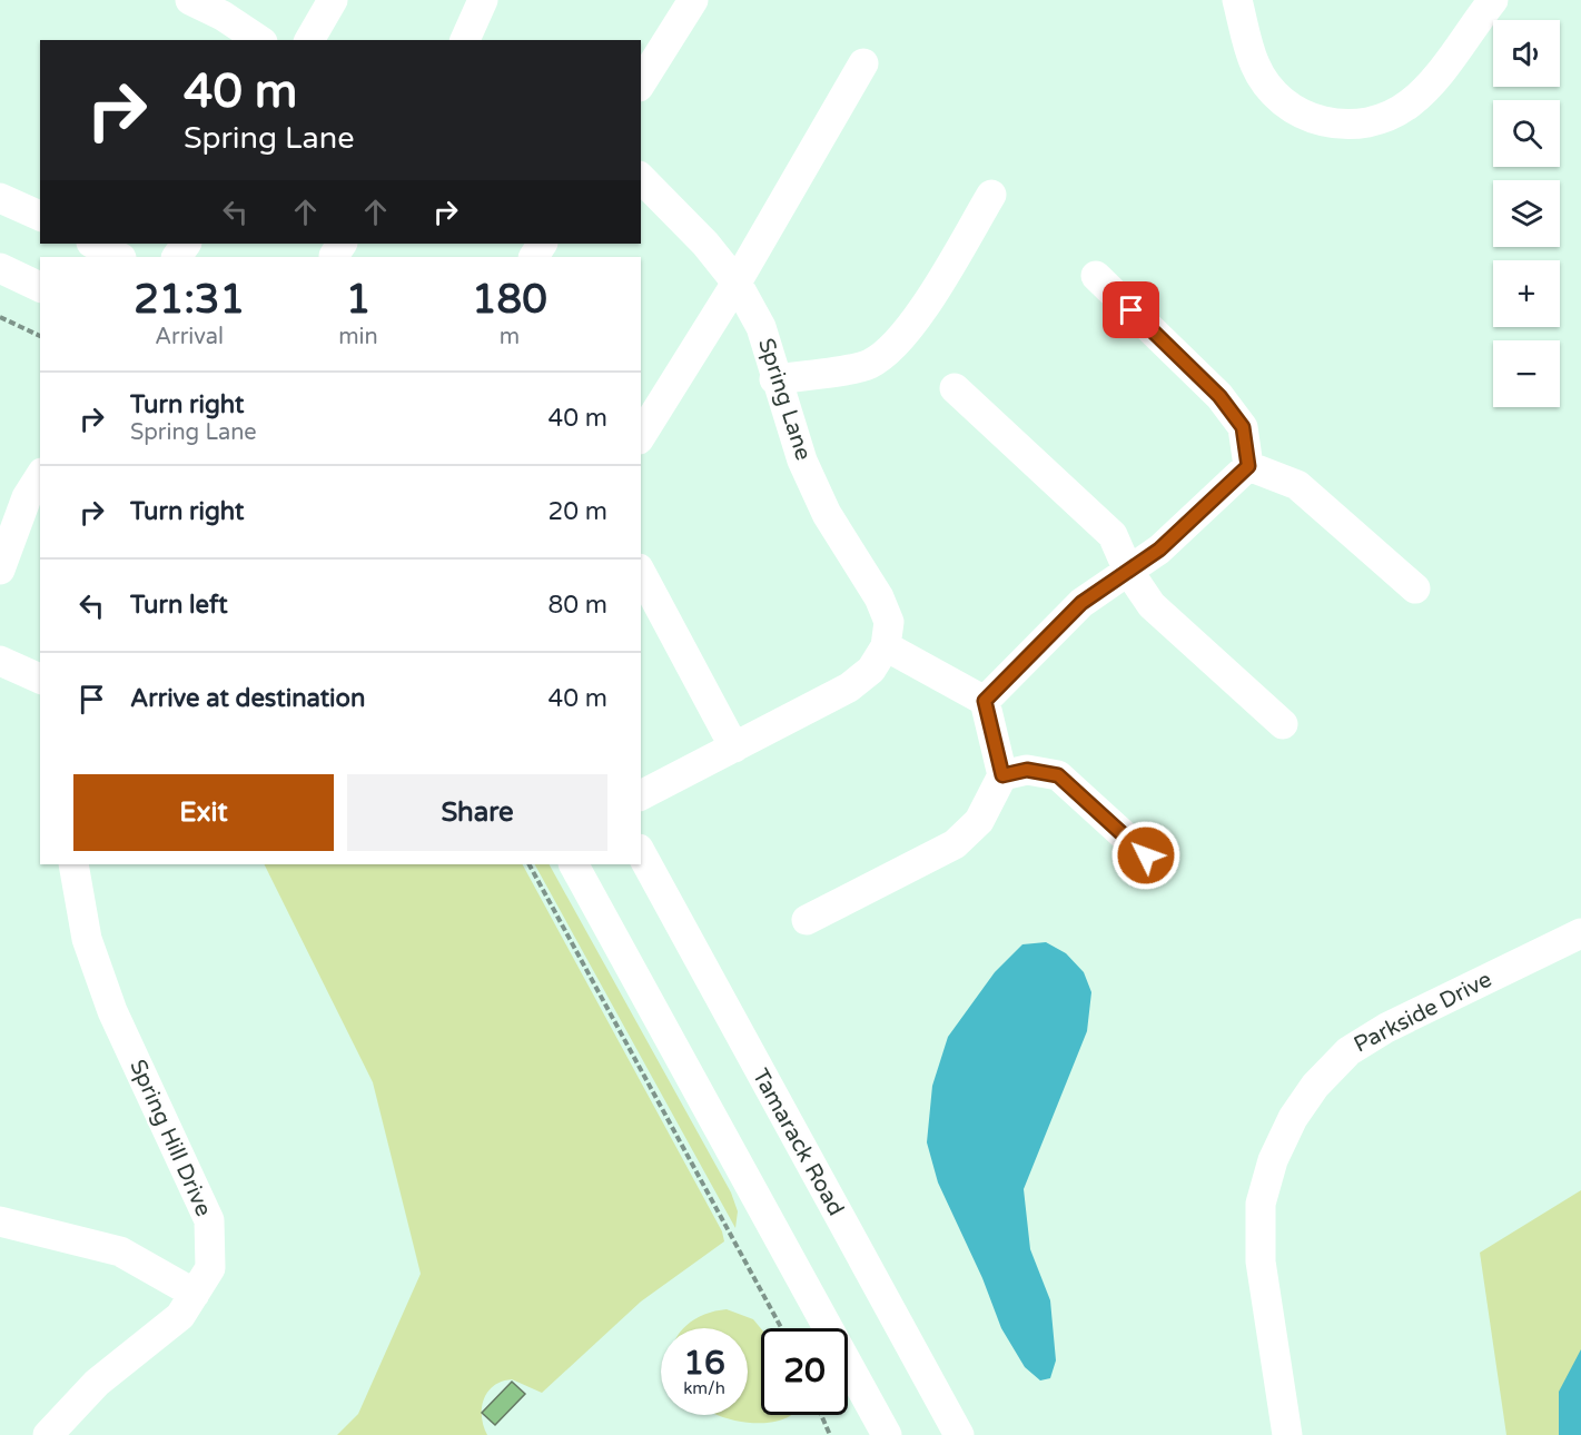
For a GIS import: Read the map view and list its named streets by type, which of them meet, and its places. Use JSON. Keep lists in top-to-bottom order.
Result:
{
  "streets": {
    "street": [
      "Spring Lane",
      "Parkside Drive",
      "Spring Hill Drive",
      "Tamarack Road"
    ]
  },
  "page": {
    "map_buttons": ["+", "−"],
    "turn": ["40 m", "Spring Lane"],
    "eta": [
      "21:31",
      "Arrival",
      "1",
      "min",
      "180",
      "m"
    ],
    "list": [
      {
        "name": "Turn right",
        "note": "Spring Lane",
        "value": "40 m"
      },
      {
        "name": "Turn right",
        "value": "20 m"
      },
      {
        "name": "Turn left",
        "value": "80 m"
      },
      {
        "name": "Arrive at destination",
        "value": "40 m"
      }
    ],
    "buttons": ["Exit", "Share"],
    "speed": "16 km/h",
    "limit": "20"
  }
}
